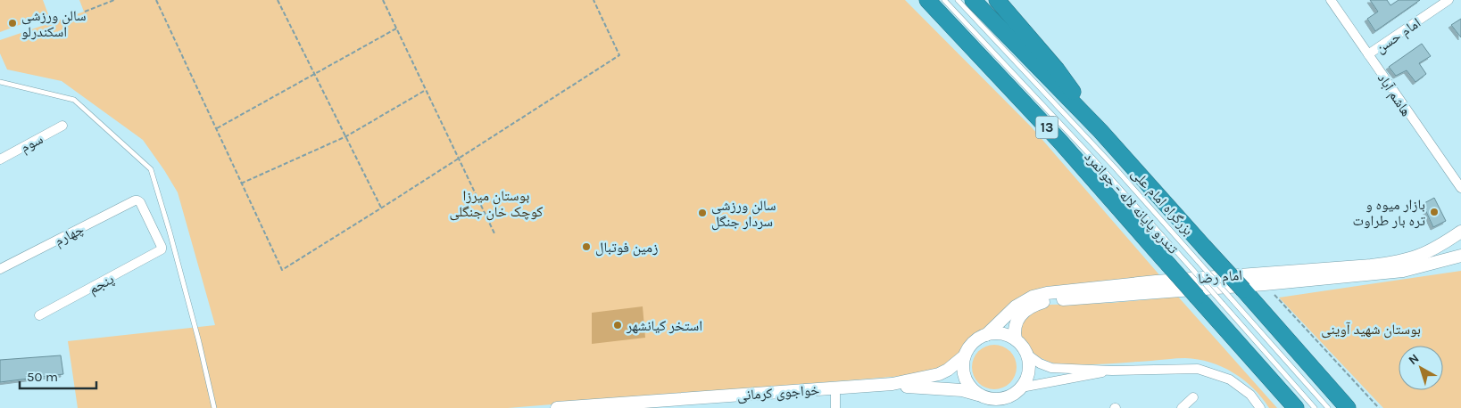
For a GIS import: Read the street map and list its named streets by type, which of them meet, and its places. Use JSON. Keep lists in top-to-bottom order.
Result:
{
  "streets": {
    "highway": ["13", "بزرگراه امام علی"],
    "main road": ["امام رضا", "خواجوی کرمانی"],
    "street": [
      "امام حسن",
      "هاشم آباد",
      "سوم",
      "چهارم",
      "پنجم"
    ],
    "lane": ["تندرو پایانه لاله - جوانمرد"]
  },
  "crossings": [
    ["امام حسن", "هاشم آباد"],
    ["چهارم", "پنجم"]
  ],
  "parks": ["بوستان میرزا کوچک خان جنگلی", "بوستان شهید آوینی"],
  "places": [
    "سالن ورزشی اسکندرلو",
    "بازار میوه و تره‌ بار طراوت",
    "سالن ورزشی سردار جنگل",
    "زمین فوتبال",
    "استخر کیانشهر"
  ],
  "scale_bar": "50 m",
  "north": "top left"
}
